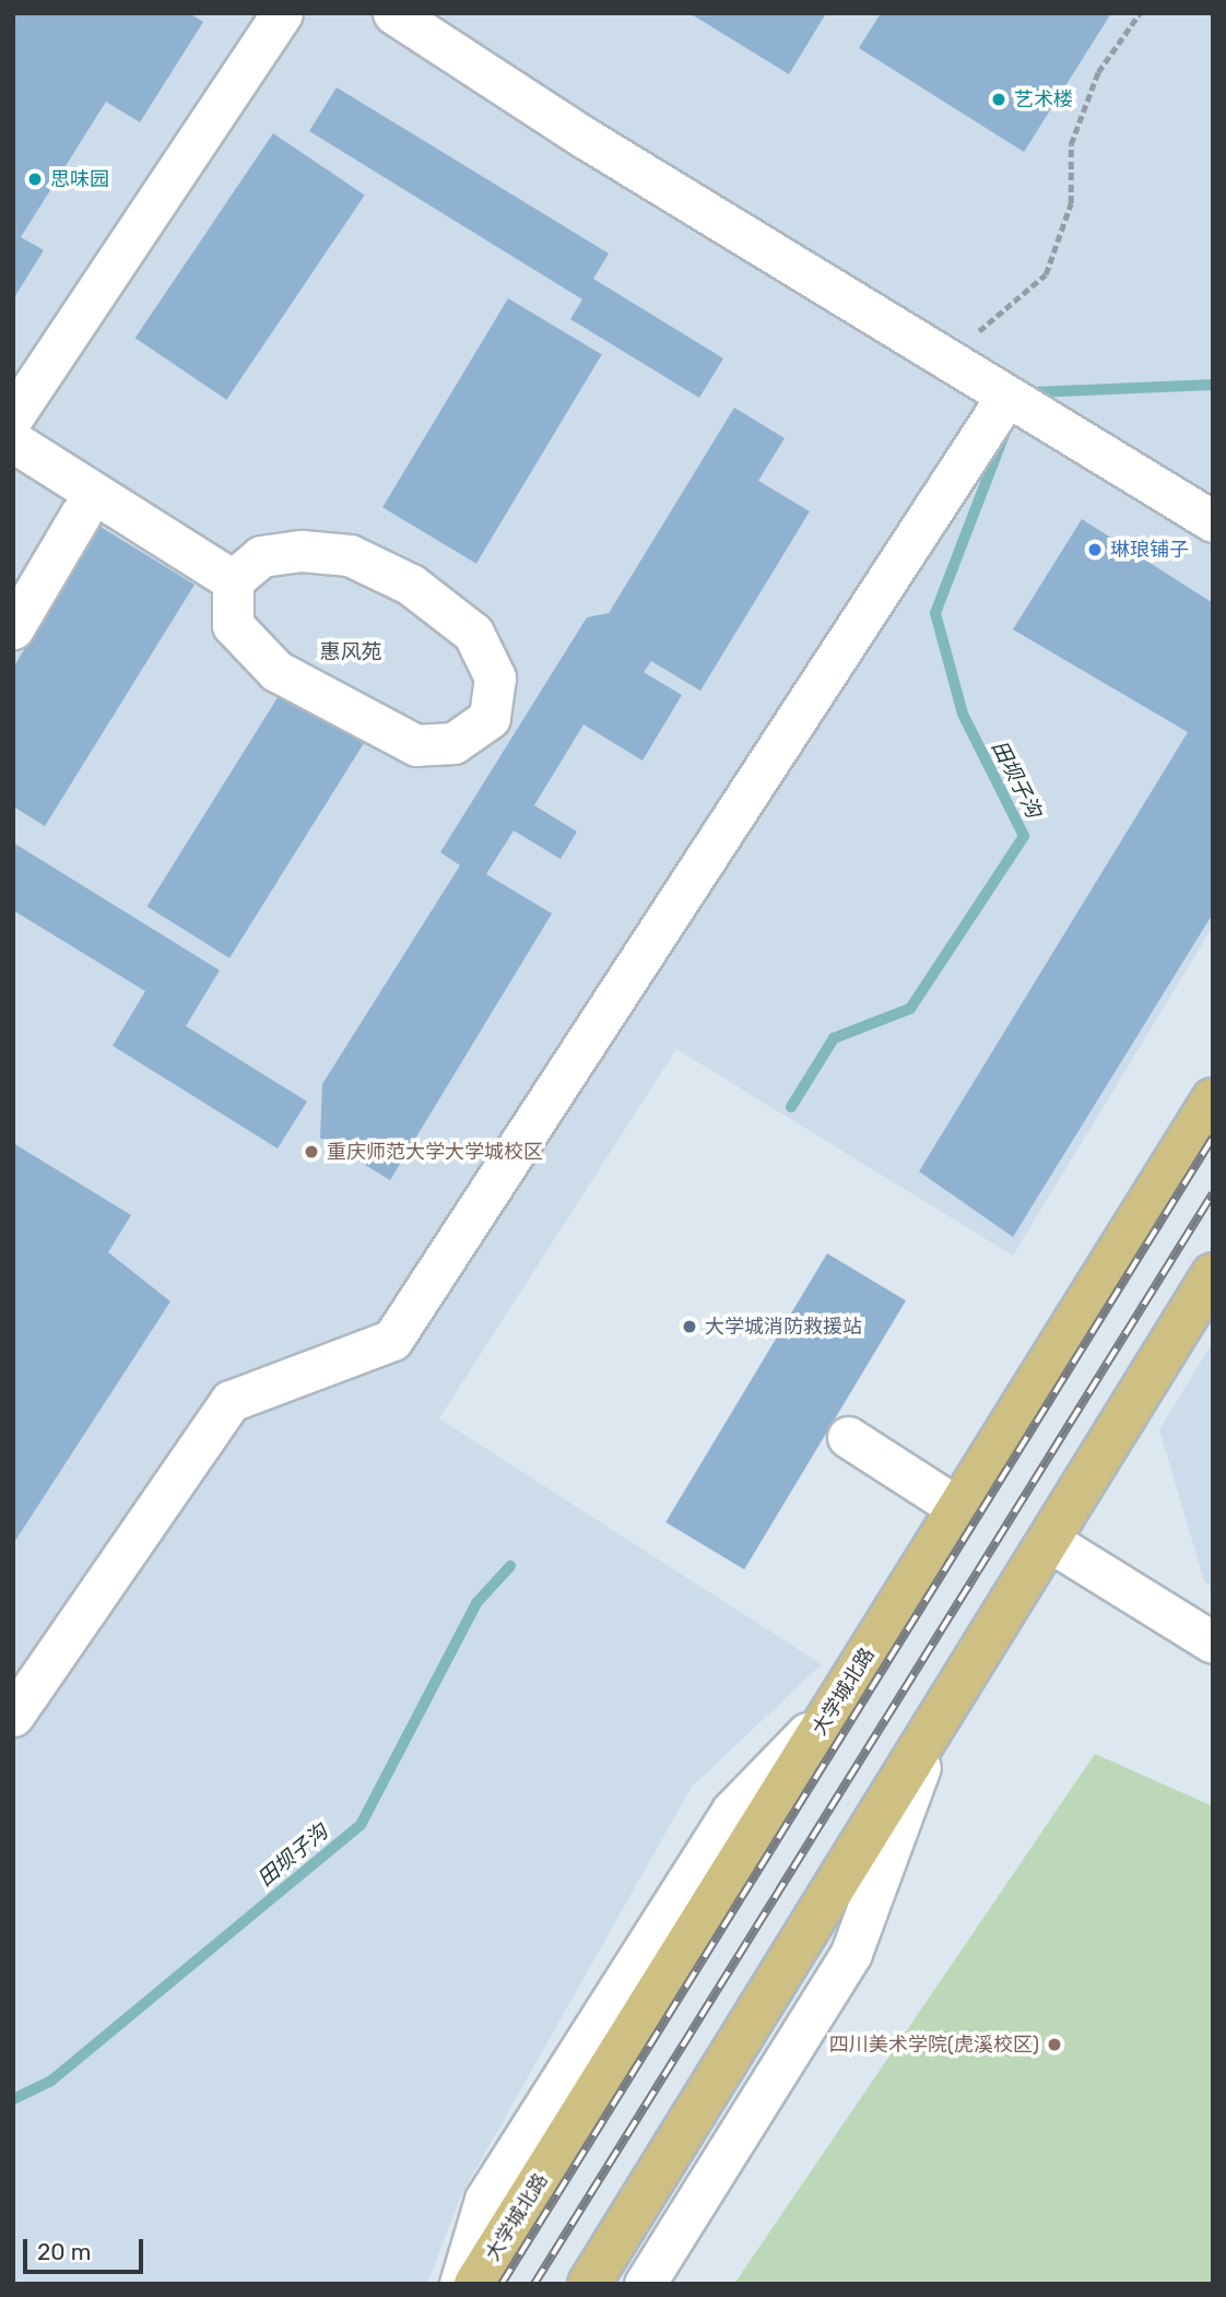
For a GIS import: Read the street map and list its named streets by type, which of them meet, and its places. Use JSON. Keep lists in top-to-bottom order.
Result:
{
  "streets": {
    "main road": ["大学城北路"]
  },
  "districts": ["惠风苑"],
  "water": ["田坝子沟"],
  "places": [
    "艺术楼",
    "思味园",
    "琳琅铺子",
    "重庆师范大学大学城校区",
    "大学城消防救援站",
    "四川美术学院(虎溪校区)"
  ],
  "scale_bar": "20 m"
}
